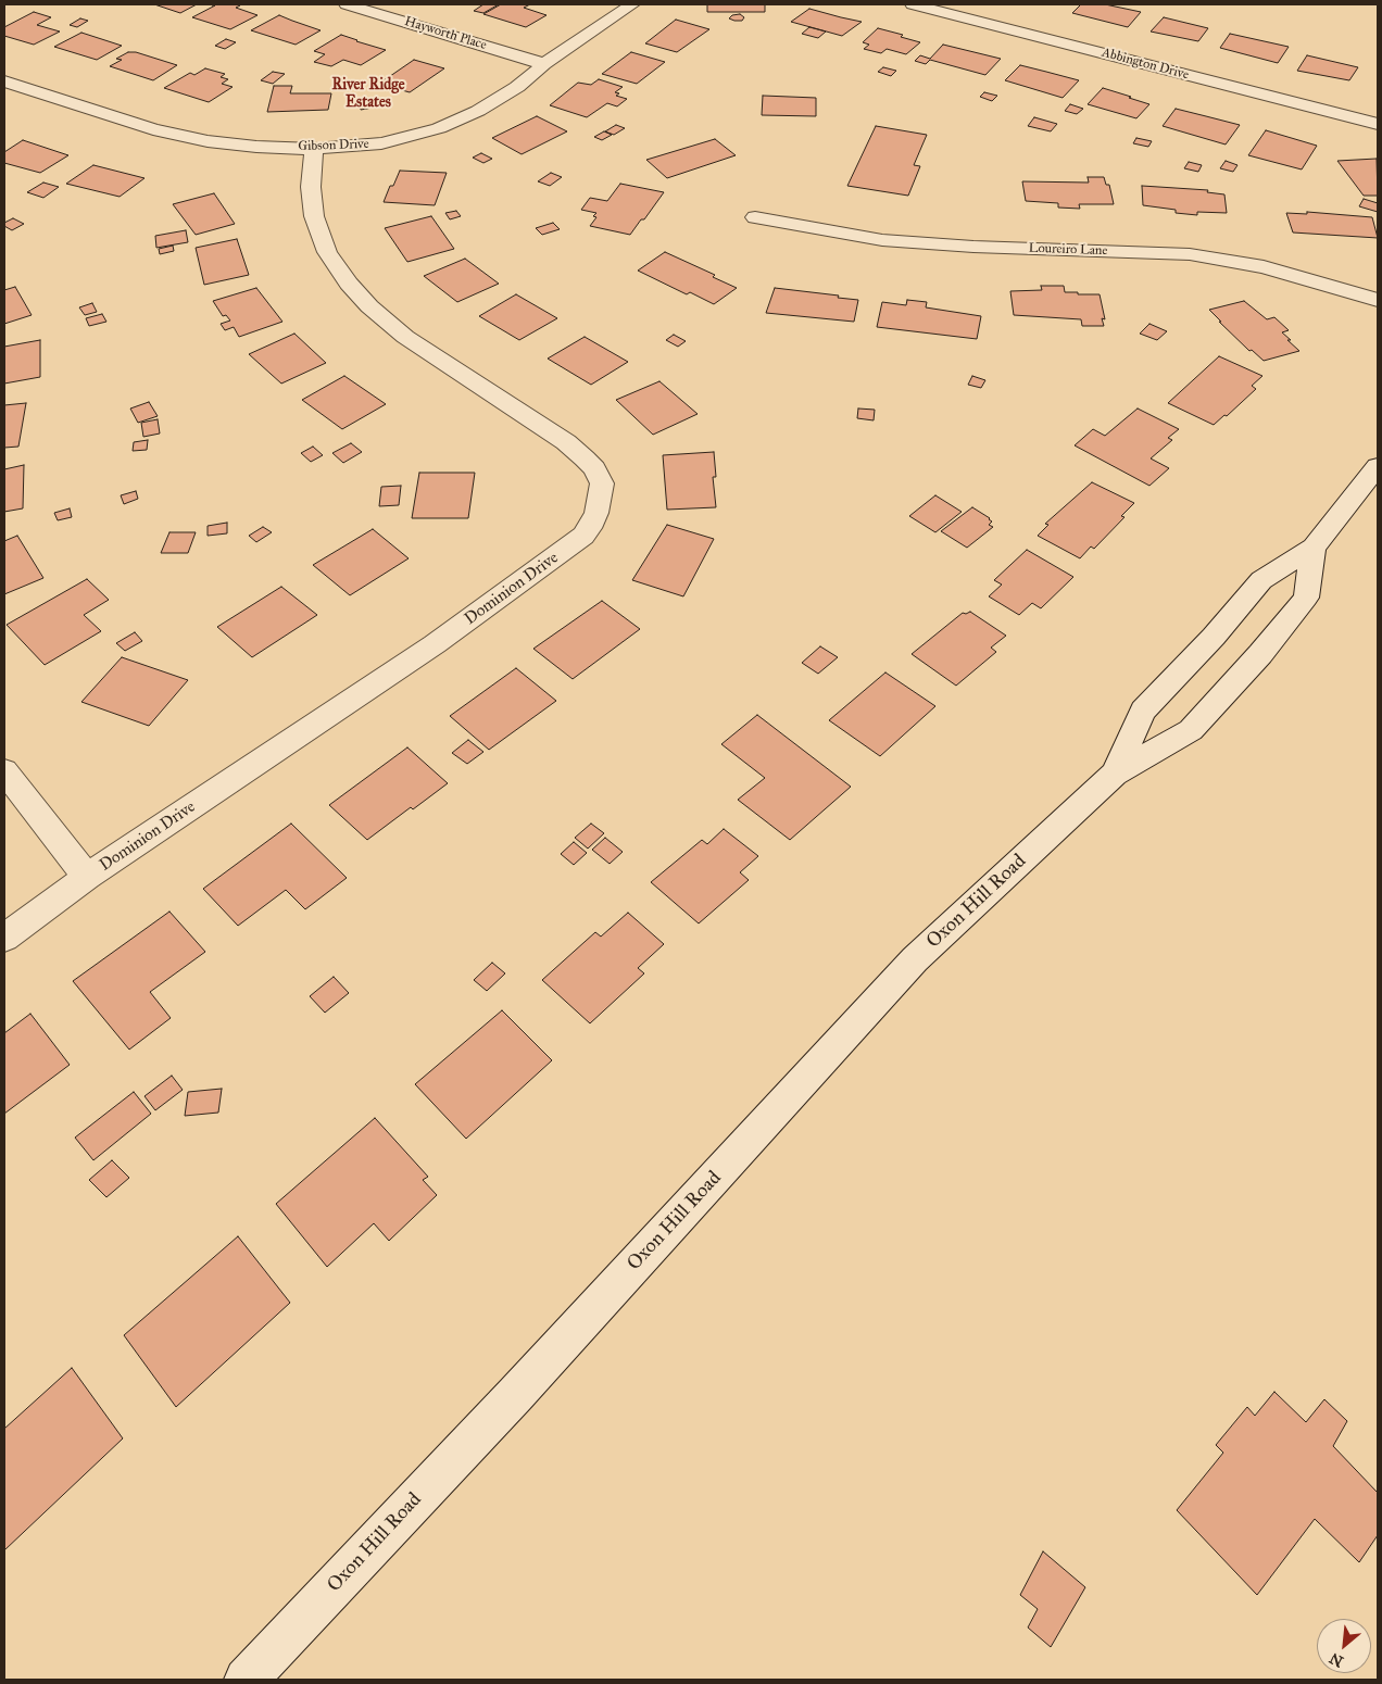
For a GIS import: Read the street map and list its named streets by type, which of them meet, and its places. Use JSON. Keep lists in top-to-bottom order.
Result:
{
  "streets": {
    "street": [
      "Hayworth Place",
      "Abbington Drive",
      "Gibson Drive",
      "Loureiro Lane",
      "Dominion Drive",
      "Oxon Hill Road"
    ]
  },
  "crossings": [
    ["Hayworth Place", "Gibson Drive"],
    ["Gibson Drive", "Dominion Drive"]
  ],
  "districts": ["River Ridge Estates"],
  "north": "bottom left"
}
